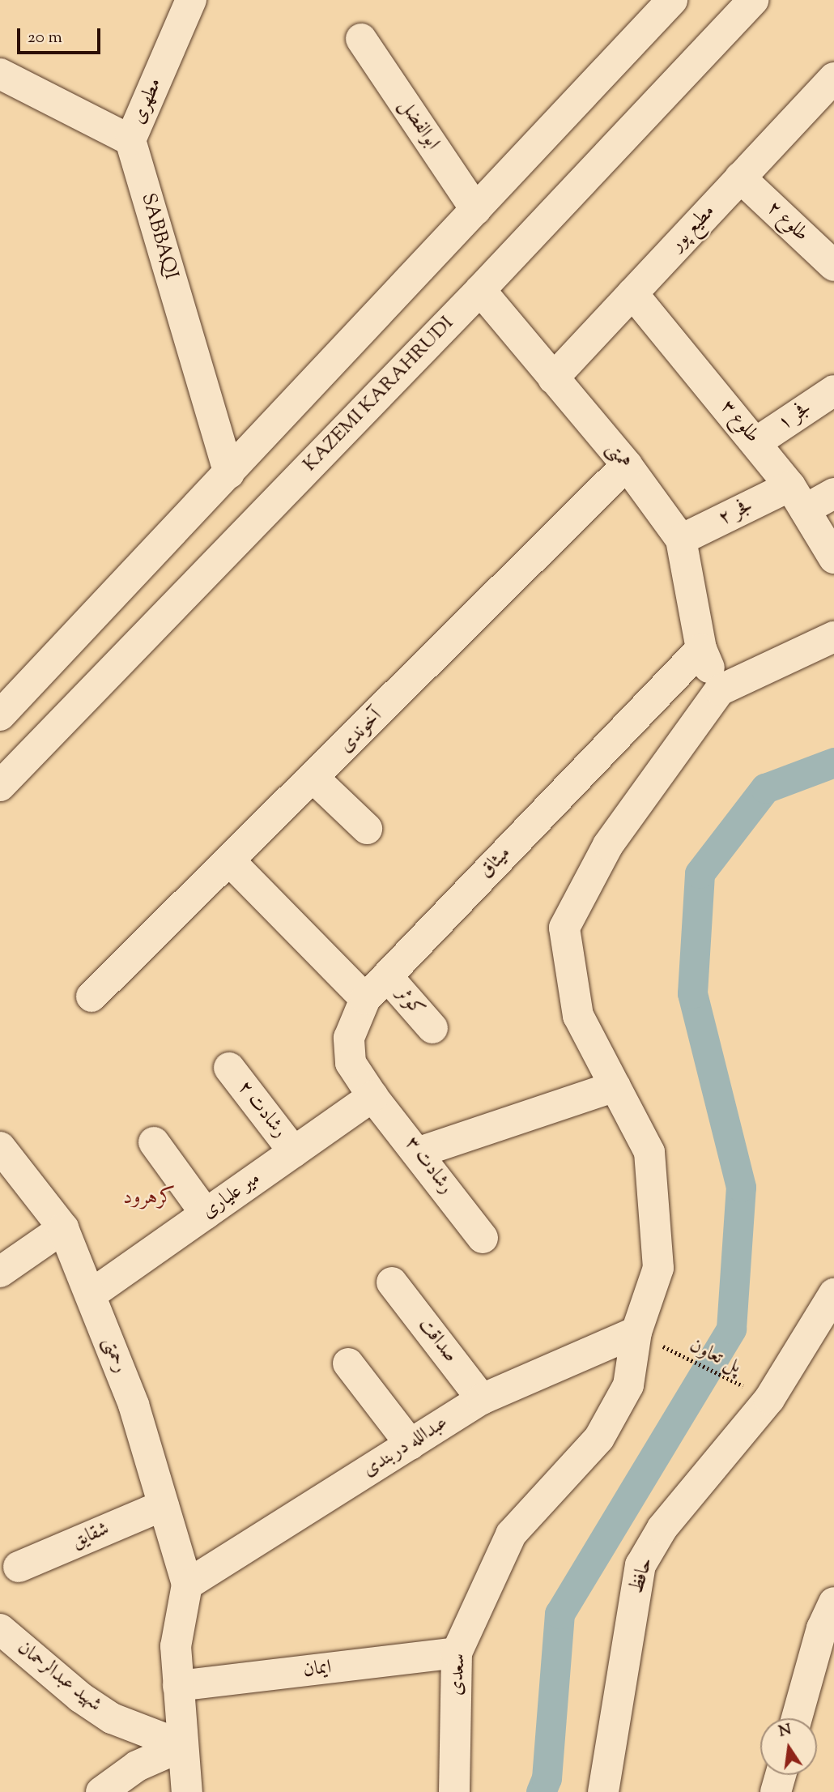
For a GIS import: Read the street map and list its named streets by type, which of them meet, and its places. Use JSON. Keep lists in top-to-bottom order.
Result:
{
  "streets": {
    "street": [
      "مطهری",
      "ابوالفضل",
      "طلوع ۲",
      "مطیع پور",
      "SABBAQI",
      "KAZEMI KARAHRUDI",
      "فجر ۱",
      "طلوع ۳",
      "همتی",
      "فجر ۲",
      "آخوندی",
      "میثاق",
      "کوثر",
      "رشادت ۲",
      "رشادت ۳",
      "میر علیاری",
      "صداقت",
      "رحمتی",
      "عبدالله دربندی",
      "شقایق",
      "حافظ",
      "ایمان",
      "سعدی",
      "شهید عبدالرحمان"
    ],
    "path": ["پل تعاون"]
  },
  "crossings": [
    ["مطهری", "SABBAQI"],
    ["طلوع ۲", "مطیع پور"],
    ["مطیع پور", "طلوع ۳"],
    ["مطیع پور", "همتی"],
    ["KAZEMI KARAHRUDI", "همتی"],
    ["فجر ۱", "طلوع ۳"],
    ["طلوع ۳", "فجر ۲"],
    ["همتی", "فجر ۲"],
    ["همتی", "آخوندی"],
    ["همتی", "میثاق"],
    ["همتی", "سعدی"],
    ["میثاق", "کوثر"],
    ["میثاق", "رشادت ۳"],
    ["میثاق", "میر علیاری"],
    ["رشادت ۲", "میر علیاری"],
    ["رشادت ۳", "میر علیاری"],
    ["میر علیاری", "رحمتی"],
    ["صداقت", "عبدالله دربندی"],
    ["رحمتی", "عبدالله دربندی"],
    ["رحمتی", "شقایق"],
    ["عبدالله دربندی", "سعدی"],
    ["ایمان", "سعدی"]
  ],
  "districts": ["کرهرود"],
  "scale_bar": "20 m",
  "north": "top"
}
